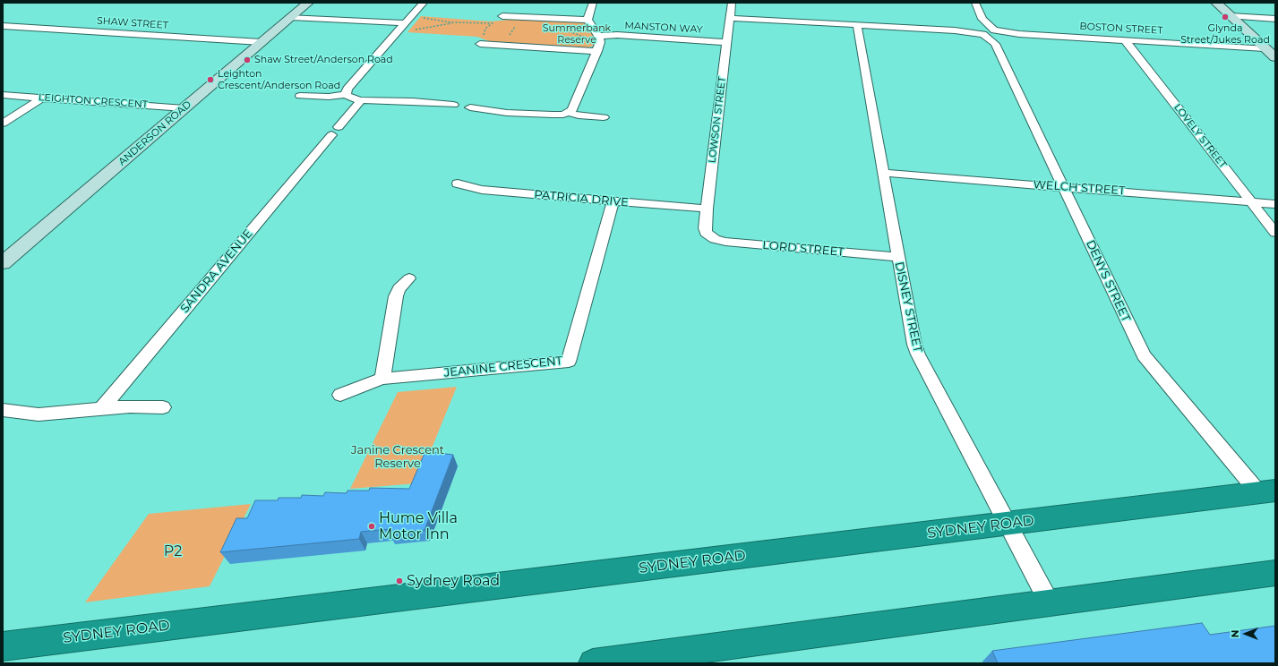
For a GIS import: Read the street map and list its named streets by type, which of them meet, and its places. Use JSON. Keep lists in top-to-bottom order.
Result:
{
  "streets": {
    "highway": ["SYDNEY ROAD"],
    "street": [
      "SHAW STREET",
      "MANSTON WAY",
      "BOSTON STREET",
      "LEIGHTON CRESCENT",
      "LOWSON STREET",
      "ANDERSON ROAD",
      "LOVELY STREET",
      "WELCH STREET",
      "PATRICIA DRIVE",
      "LORD STREET",
      "SANDRA AVENUE",
      "DENYS STREET",
      "DISNEY STREET",
      "JEANINE CRESCENT"
    ]
  },
  "crossings": [
    ["SHAW STREET", "ANDERSON ROAD"],
    ["MANSTON WAY", "LOWSON STREET"],
    ["BOSTON STREET", "LOVELY STREET"],
    ["BOSTON STREET", "DENYS STREET"],
    ["LEIGHTON CRESCENT", "ANDERSON ROAD"],
    ["LOWSON STREET", "PATRICIA DRIVE"],
    ["LOWSON STREET", "LORD STREET"],
    ["LOVELY STREET", "WELCH STREET"],
    ["WELCH STREET", "DENYS STREET"],
    ["WELCH STREET", "DISNEY STREET"],
    ["PATRICIA DRIVE", "JEANINE CRESCENT"],
    ["LORD STREET", "DISNEY STREET"],
    ["DENYS STREET", "SYDNEY ROAD"],
    ["DISNEY STREET", "SYDNEY ROAD"]
  ],
  "parks": ["Summerbank Reserve", "Janine Crescent Reserve", "P2"],
  "places": [
    "Glynda Street/Jukes Road",
    "Shaw Street/Anderson Road",
    "Leighton Crescent/Anderson Road",
    "Hume Villa Motor Inn",
    "Sydney Road"
  ],
  "north": "left"
}
